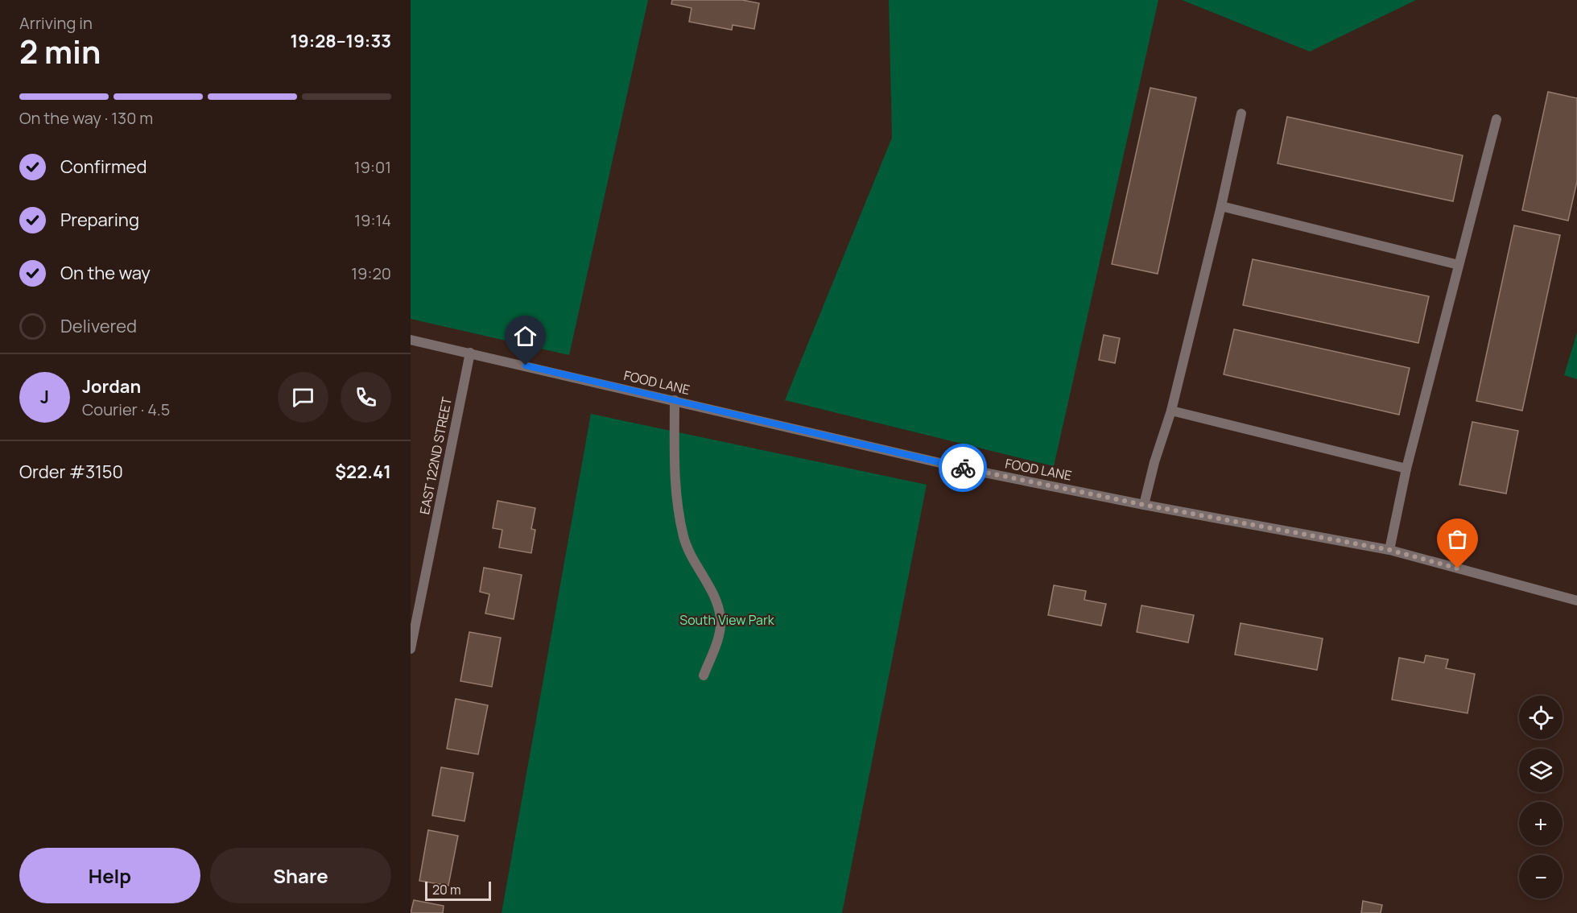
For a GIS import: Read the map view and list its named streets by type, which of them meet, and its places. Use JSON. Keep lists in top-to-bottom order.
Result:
{
  "streets": {
    "street": ["FOOD LANE", "EAST 122ND STREET"]
  },
  "crossings": [
    ["FOOD LANE", "EAST 122ND STREET"]
  ],
  "parks": ["South View Park"],
  "scale_bar": "20 m",
  "page": {
    "heading": ["2 min", "Arriving in", "19:28–19:33"],
    "panel": [
      "Jordan",
      "Courier · 4.5",
      "Order #3150",
      "$22.41"
    ],
    "bar": "On the way · 130 m",
    "list": [
      ["Confirmed", "19:01"],
      ["Preparing", "19:14"],
      ["On the way", "19:20"],
      "Delivered"
    ],
    "round": "J",
    "map_buttons": ["+", "−"],
    "buttons": ["Help", "Share"],
    "scale": "20 m"
  }
}
